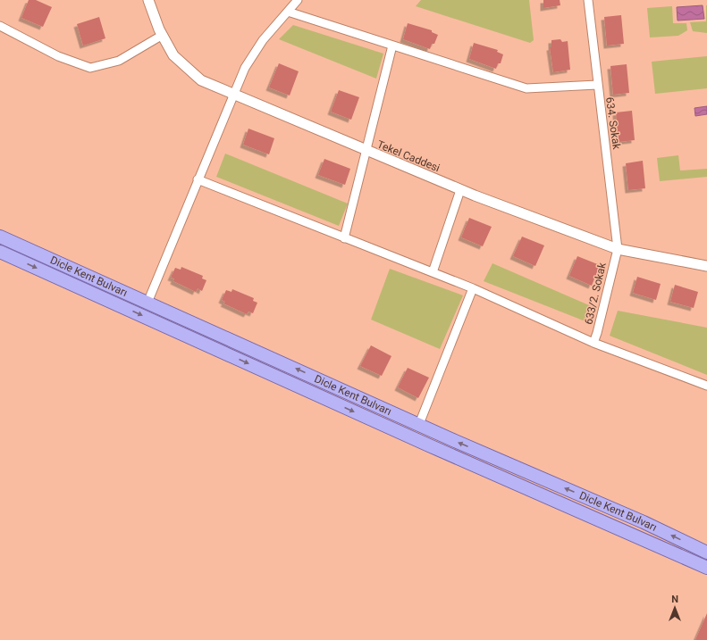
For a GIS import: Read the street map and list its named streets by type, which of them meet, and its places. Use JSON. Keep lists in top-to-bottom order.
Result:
{
  "streets": {
    "main road": ["Dicle Kent Bulvarı"],
    "street": ["634. Sokak", "Tekel Caddesi", "633/2. Sokak"]
  },
  "crossings": [
    ["634. Sokak", "Tekel Caddesi"],
    ["634. Sokak", "633/2. Sokak"],
    ["Tekel Caddesi", "633/2. Sokak"]
  ],
  "north": "top"
}
